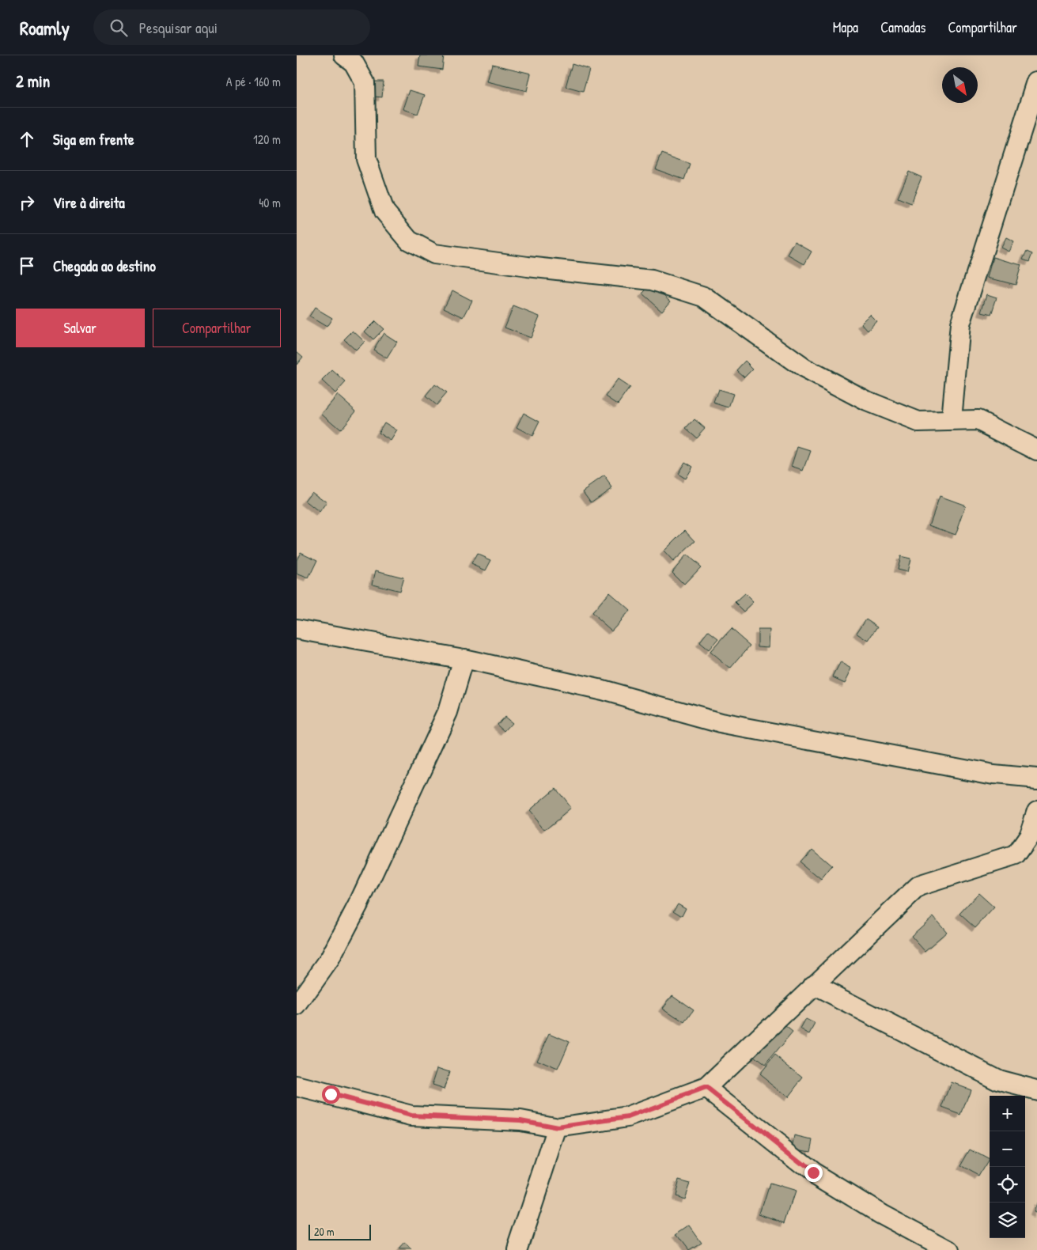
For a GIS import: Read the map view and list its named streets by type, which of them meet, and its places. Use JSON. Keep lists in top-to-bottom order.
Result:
{
  "scale_bar": "20 m",
  "north": "bottom right",
  "page": {
    "header": "Roamly",
    "search": "Pesquisar aqui",
    "nav": ["Mapa", "Camadas", "Compartilhar"],
    "heading": ["2 min", "A pé · 160 m"],
    "list": [
      ["Siga em frente", "120 m"],
      ["Vire à direita", "40 m"],
      "Chegada ao destino"
    ],
    "buttons": ["Salvar", "Compartilhar"],
    "map_buttons": ["+", "−"],
    "scale": "20 m"
  }
}
